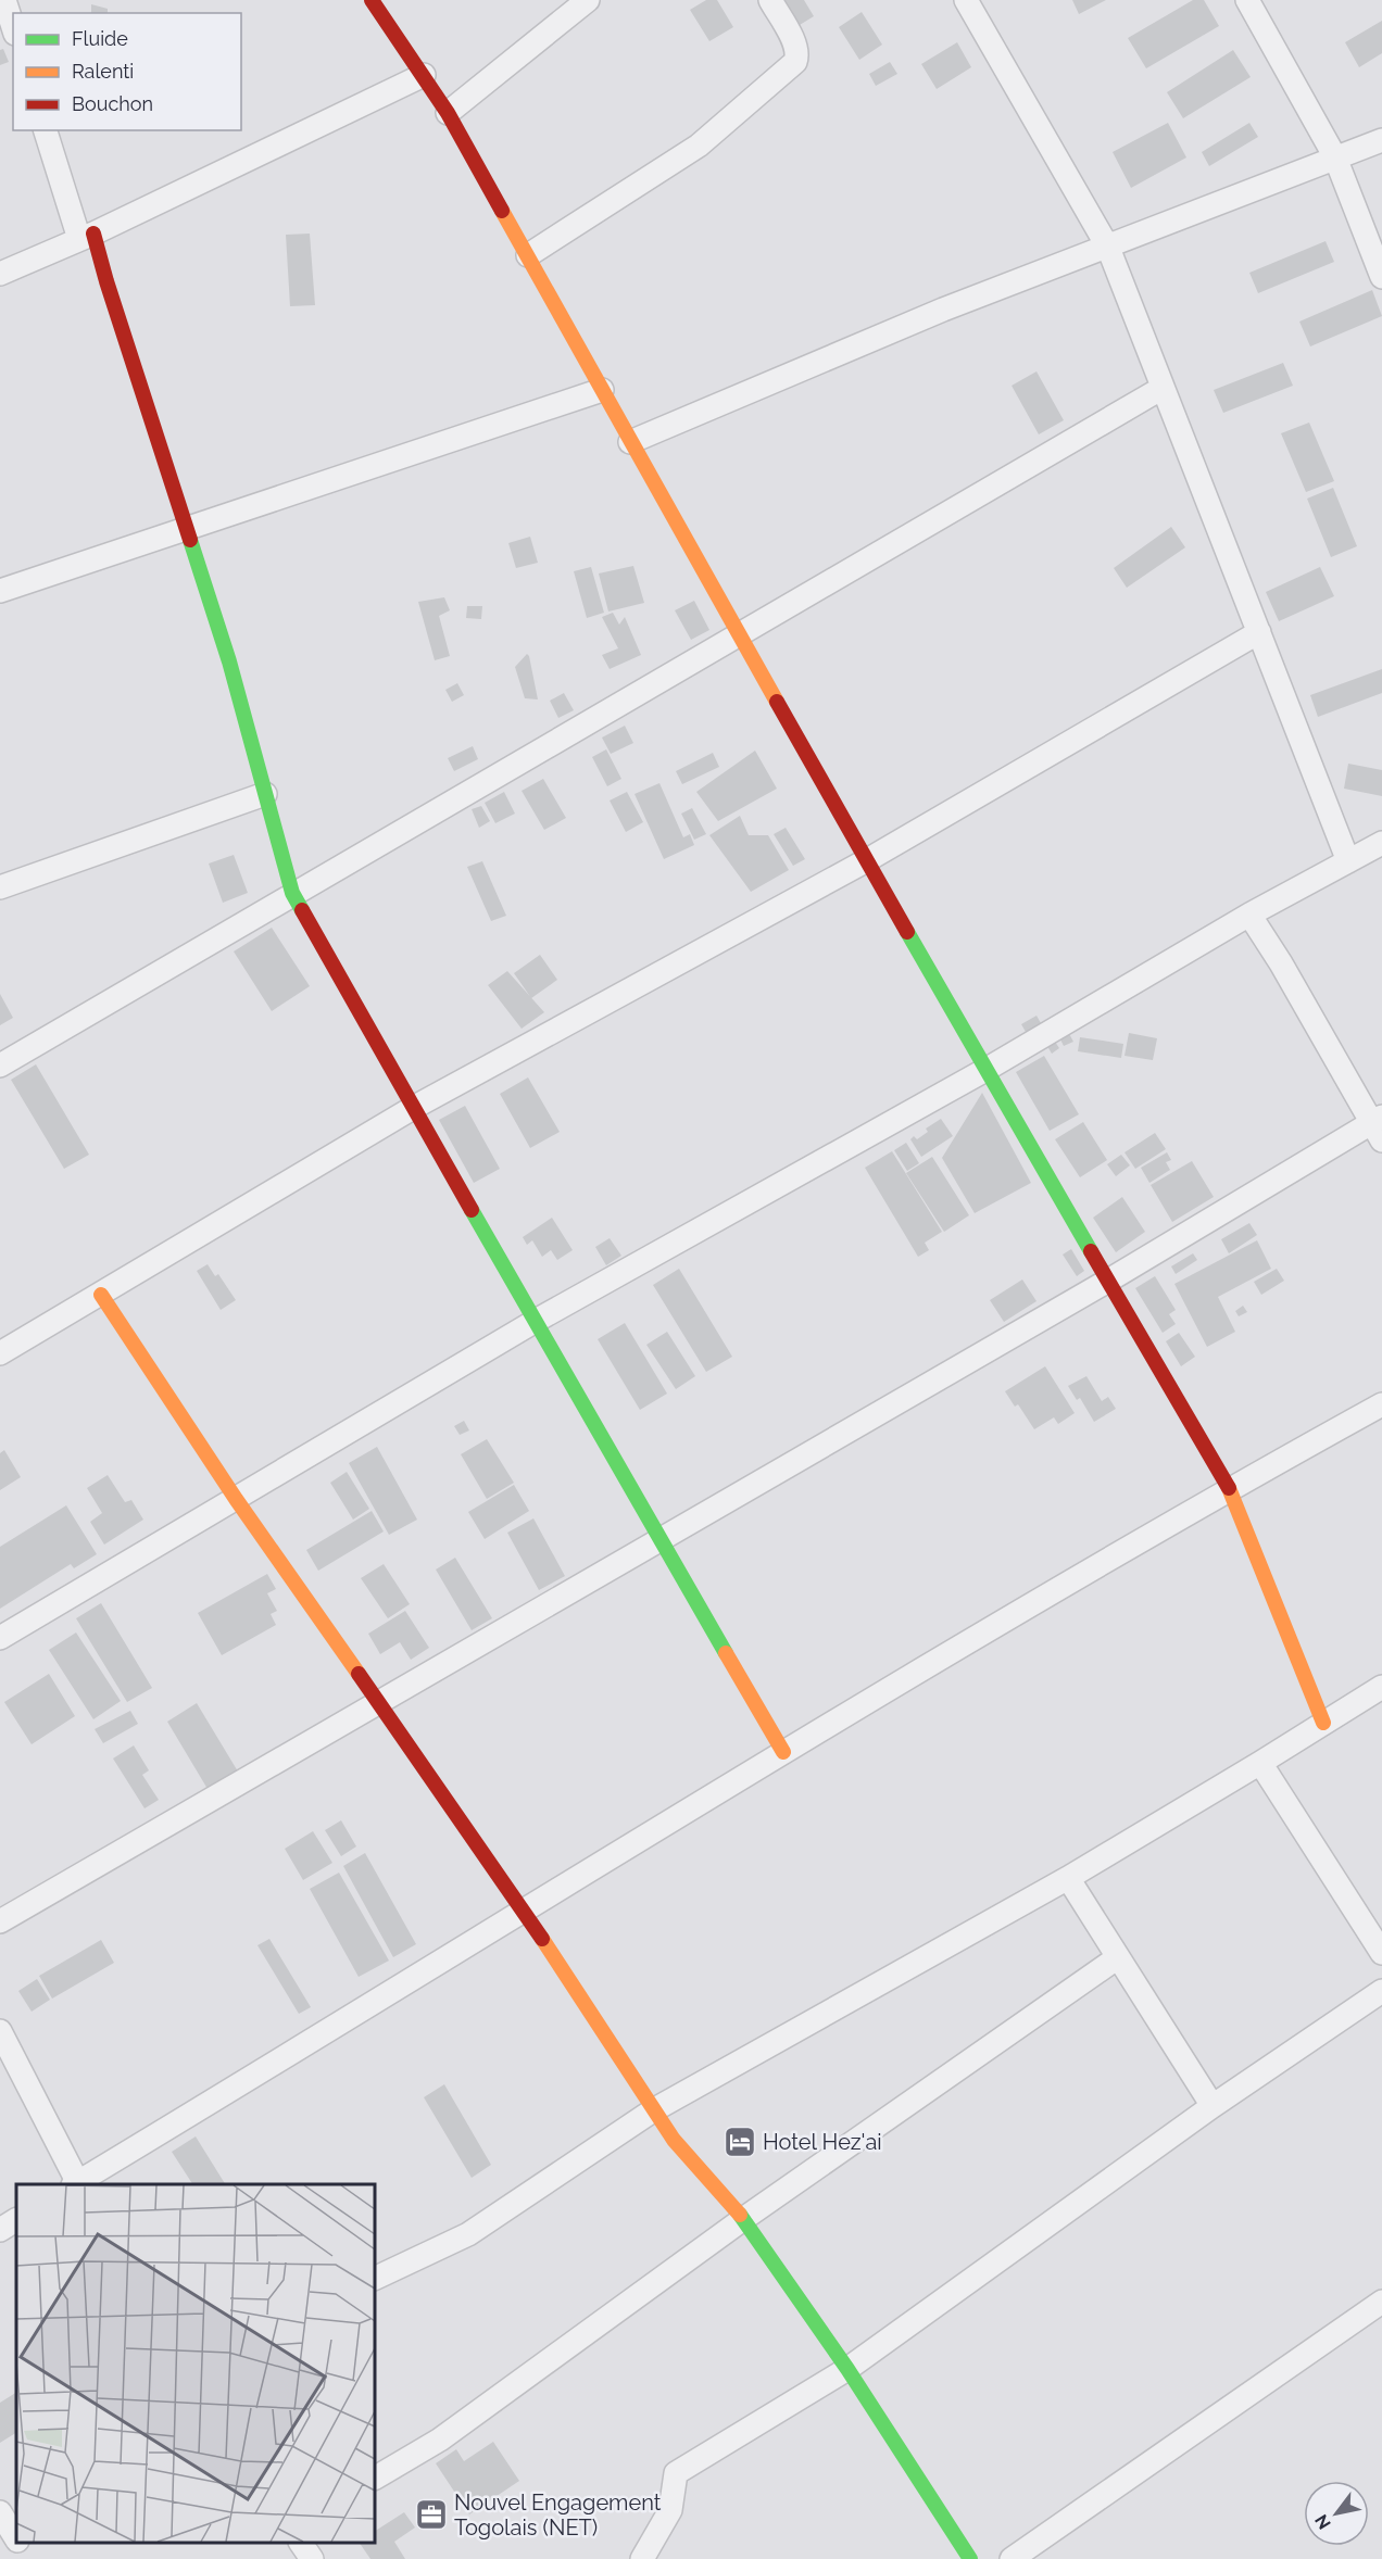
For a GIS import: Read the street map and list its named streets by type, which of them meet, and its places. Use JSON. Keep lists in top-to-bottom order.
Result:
{
  "places": {
    "hotel": ["Hotel Hez'ai"],
    "office": ["Nouvel Engagement Togolais (NET)"]
  },
  "legend": ["Fluide", "Ralenti", "Bouchon"],
  "north": "bottom left"
}
